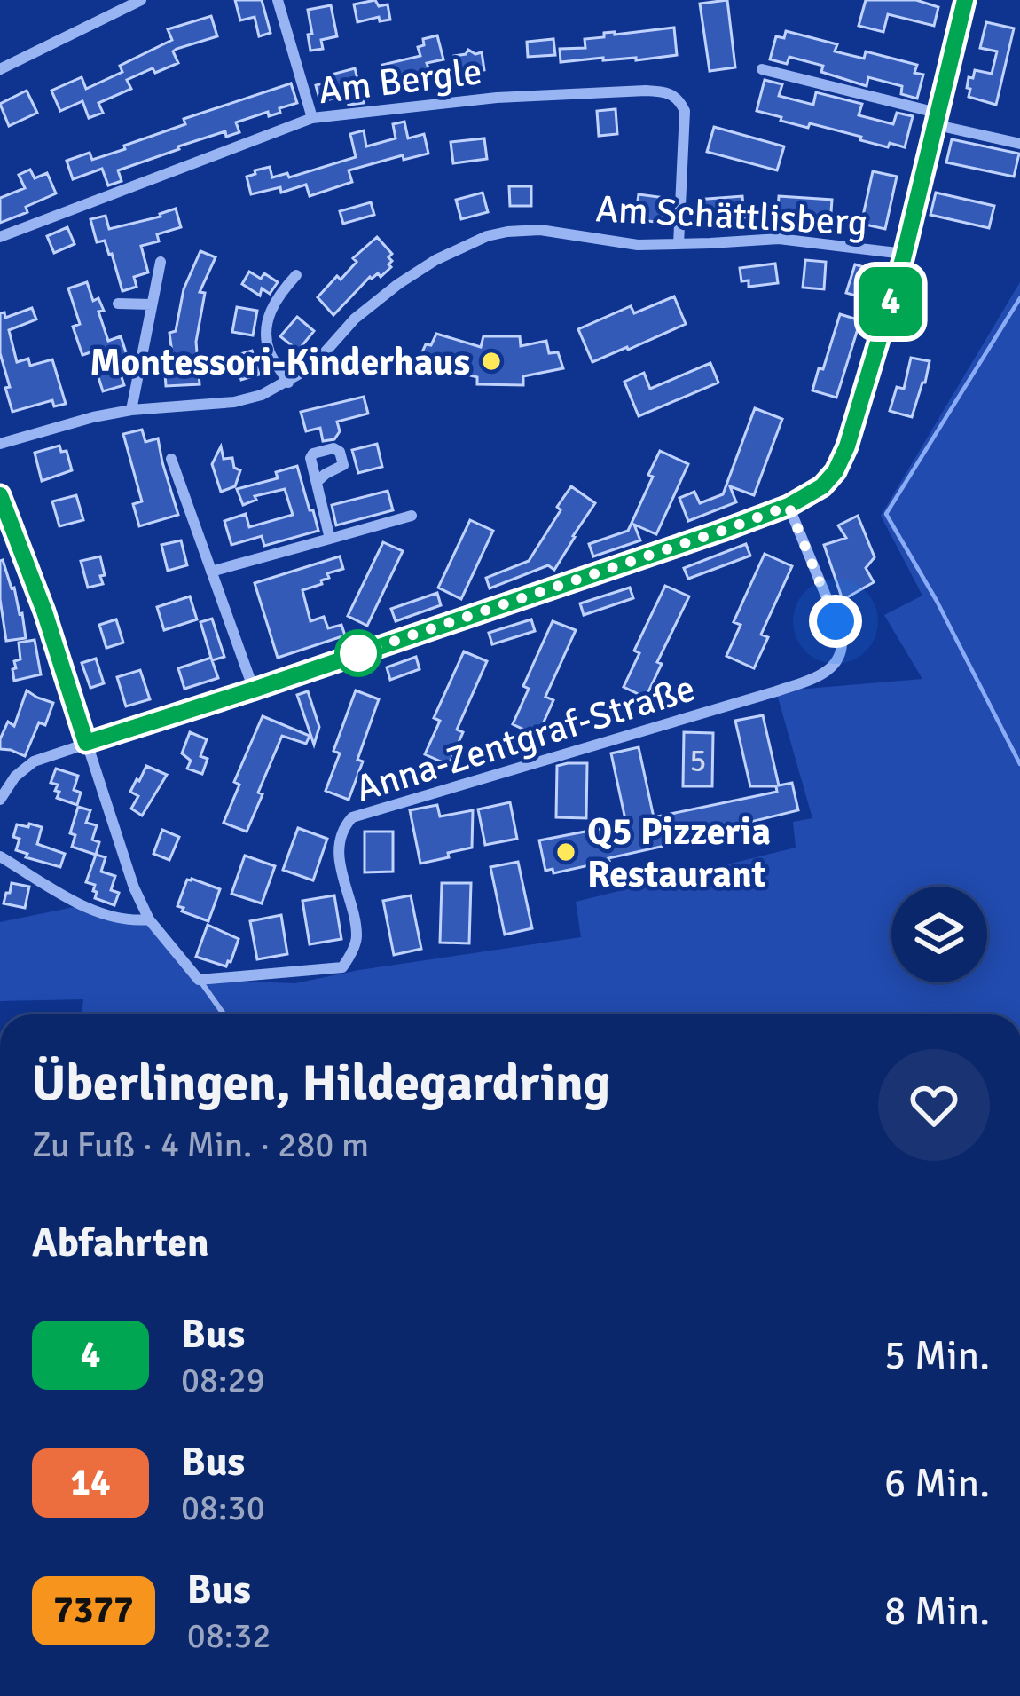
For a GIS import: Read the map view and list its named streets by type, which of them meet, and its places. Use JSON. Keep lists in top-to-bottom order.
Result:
{
  "streets": {
    "street": ["Am Bergle", "Am Schättlisberg", "Anna-Zentgraf-Straße"]
  },
  "crossings": [
    ["Am Bergle", "Am Schättlisberg"]
  ],
  "places": ["Montessori-Kinderhaus", "Q5 Pizzeria Restaurant"],
  "lines": ["bus line 4"],
  "house_numbers": ["5"],
  "page": {
    "on_map": "4",
    "heading": [
      ["Überlingen, Hildegardring", "Zu Fuß · 4 Min. · 280 m"],
      "Abfahrten"
    ],
    "list": [
      {
        "mark": "4",
        "name": "Bus",
        "note": "08:29",
        "value": "5 Min."
      },
      {
        "mark": "14",
        "name": "Bus",
        "note": "08:30",
        "value": "6 Min."
      },
      {
        "mark": "7377",
        "name": "Bus",
        "note": "08:32",
        "value": "8 Min."
      }
    ]
  }
}
